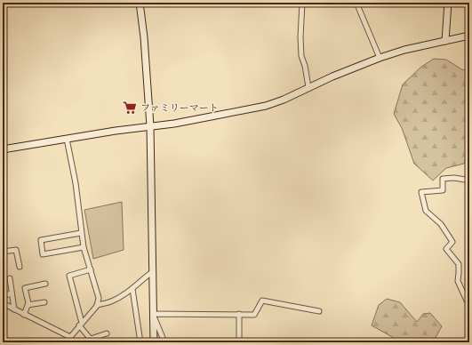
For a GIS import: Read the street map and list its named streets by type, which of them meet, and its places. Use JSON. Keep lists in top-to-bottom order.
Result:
{
  "places": {
    "supermarket": ["ファミリーマート"]
  }
}
